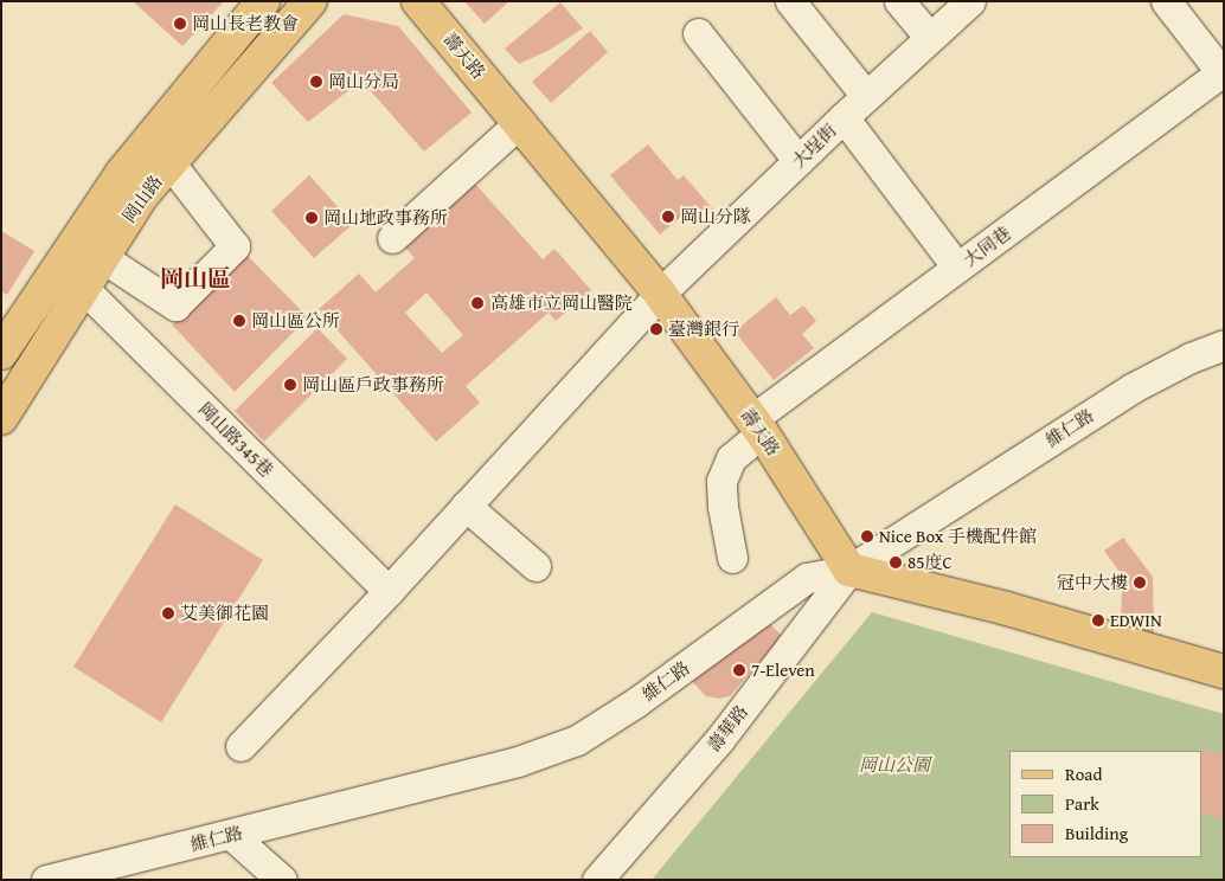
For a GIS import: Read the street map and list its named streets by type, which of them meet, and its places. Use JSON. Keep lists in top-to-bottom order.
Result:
{
  "streets": {
    "main road": ["壽天路", "岡山路"],
    "street": [
      "大埕街",
      "大同巷",
      "維仁路",
      "岡山路345巷",
      "壽華路"
    ]
  },
  "crossings": [
    ["壽天路", "大埕街"],
    ["壽天路", "大同巷"],
    ["壽天路", "維仁路"],
    ["壽天路", "壽華路"],
    ["岡山路", "岡山路345巷"],
    ["維仁路", "壽華路"]
  ],
  "districts": ["岡山區"],
  "parks": ["岡山公園"],
  "places": [
    "岡山長老教會",
    "岡山分局",
    "岡山分隊",
    "岡山地政事務所",
    "高雄市立岡山醫院",
    "岡山區公所",
    "臺灣銀行",
    "岡山區戶政事務所",
    "Nice Box 手機配件館",
    "85度C",
    "冠中大樓",
    "艾美御花園",
    "EDWIN",
    "7-Eleven"
  ],
  "legend": ["Road", "Park", "Building"]
}
